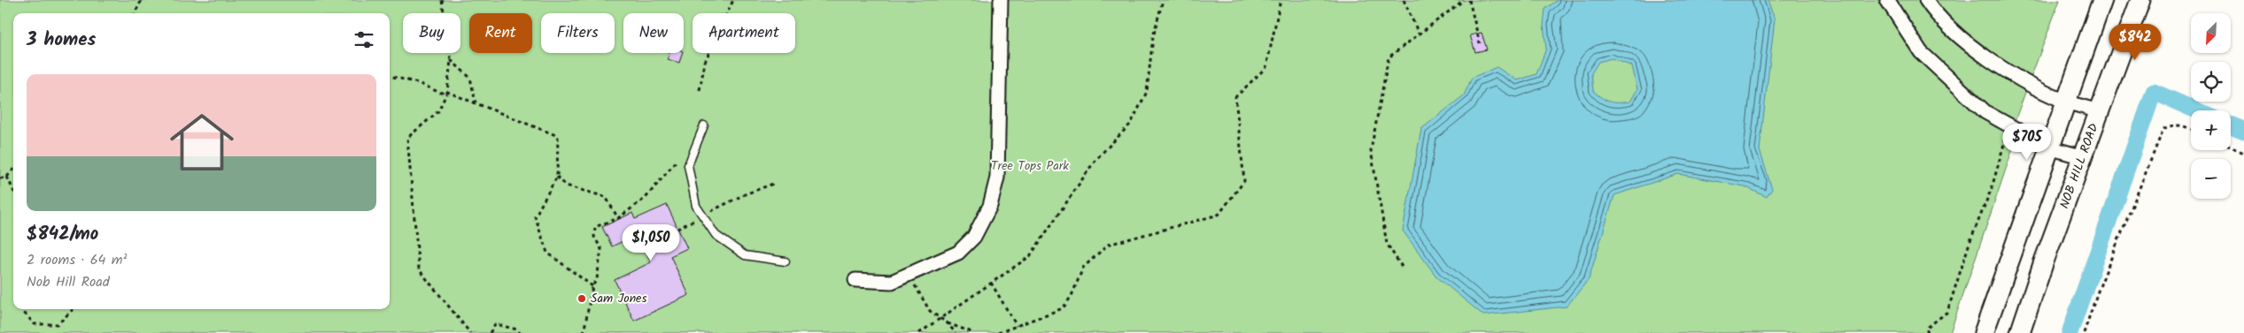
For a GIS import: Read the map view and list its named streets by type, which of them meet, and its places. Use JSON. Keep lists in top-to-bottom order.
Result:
{
  "streets": {
    "main road": ["NOB HILL ROAD"]
  },
  "parks": ["Tree Tops Park"],
  "places": ["Sam Jones"],
  "north": "bottom left",
  "page": {
    "map_buttons": ["+", "−"],
    "chip": [
      "Buy",
      "Rent",
      "Filters",
      "New",
      "Apartment"
    ],
    "heading": "3 homes",
    "price": ["$842", "$705", "$1,050"],
    "list": [
      {
        "name": "$842/mo",
        "note": "2 rooms · 64 m² · Nob Hill Road"
      }
    ]
  }
}
